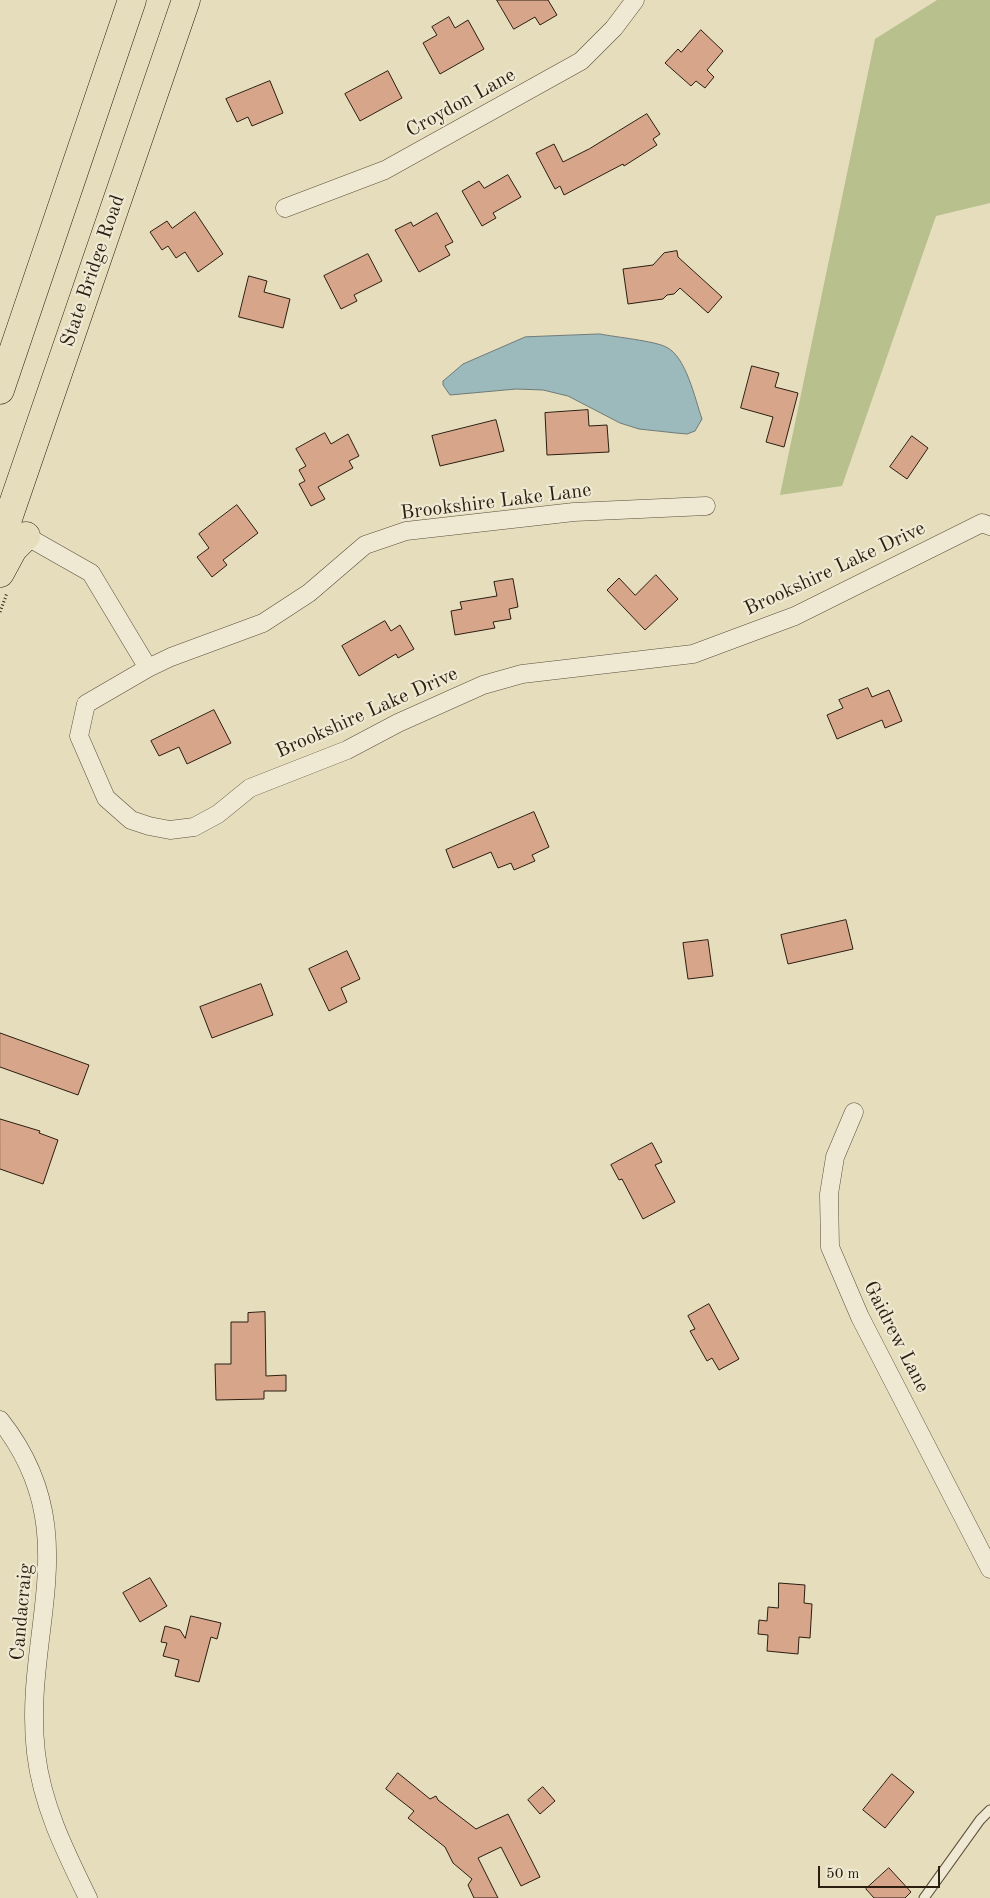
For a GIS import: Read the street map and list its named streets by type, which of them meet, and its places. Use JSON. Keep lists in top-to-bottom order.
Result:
{
  "streets": {
    "highway": ["State Bridge Road"],
    "street": [
      "Croydon Lane",
      "Brookshire Lake Lane",
      "Brookshire Lake Drive",
      "Gaidrew Lane",
      "Candacraig"
    ]
  },
  "crossings": [
    ["Brookshire Lake Lane", "Brookshire Lake Drive"]
  ],
  "scale_bar": "50 m"
}
